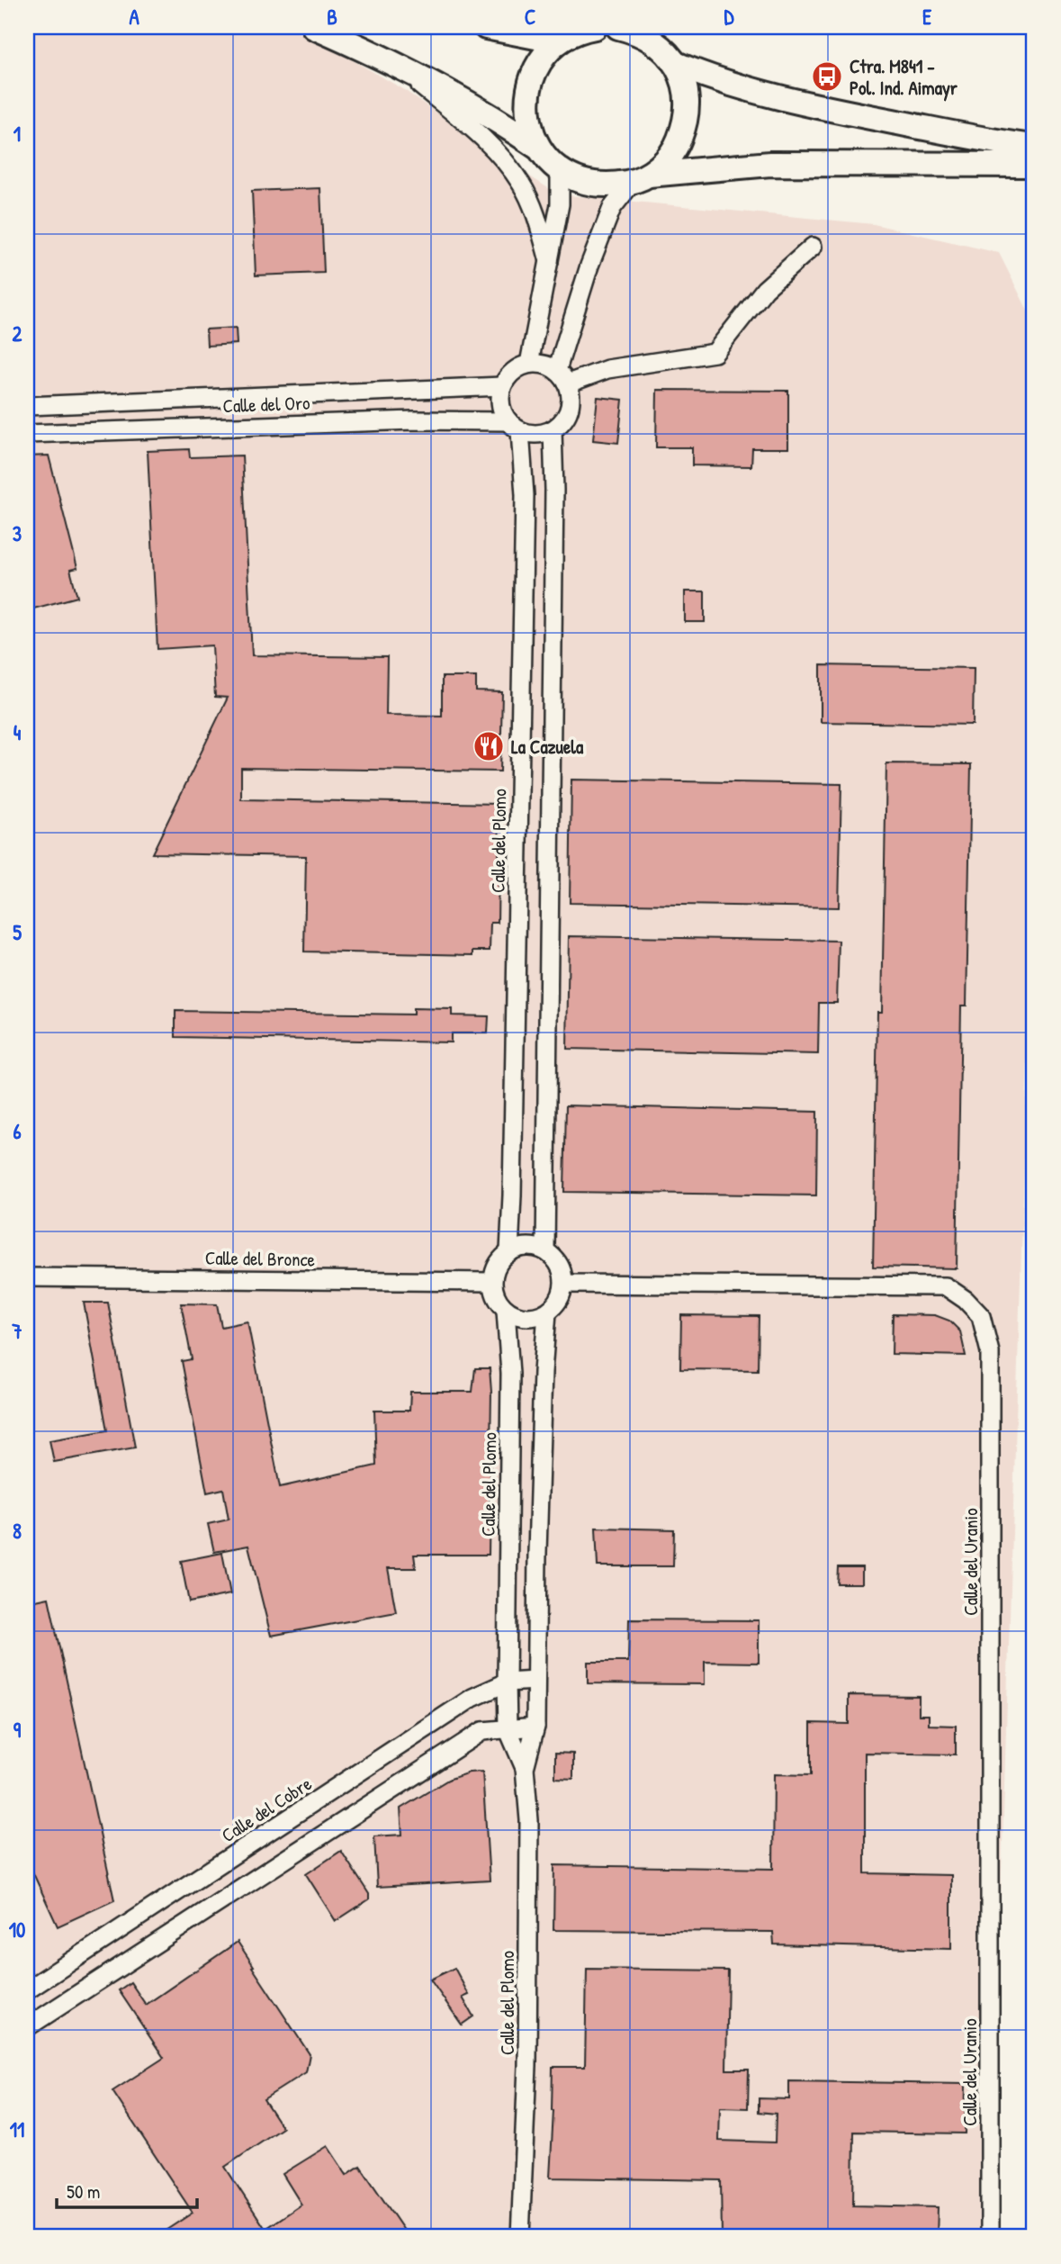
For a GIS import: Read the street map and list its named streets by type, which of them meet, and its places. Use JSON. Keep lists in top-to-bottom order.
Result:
{
  "streets": {
    "street": [
      "Calle del Oro",
      "Calle del Plomo",
      "Calle del Bronce",
      "Calle del Uranio",
      "Calle del Cobre"
    ]
  },
  "crossings": [
    ["Calle del Oro", "Calle del Plomo"],
    ["Calle del Plomo", "Calle del Bronce"],
    ["Calle del Plomo", "Calle del Uranio"],
    ["Calle del Plomo", "Calle del Cobre"],
    ["Calle del Bronce", "Calle del Uranio"]
  ],
  "places": {
    "bus stop": ["Ctra. M841 - Pol. Ind. Aimayr"],
    "restaurant": ["La Cazuela"]
  },
  "scale_bar": "50 m",
  "grid": {
    "columns": [
      "A",
      "B",
      "C",
      "D",
      "E"
    ],
    "rows": [
      "1",
      "2",
      "3",
      "4",
      "5",
      "6",
      "7",
      "8",
      "9",
      "10",
      "11"
    ]
  }
}
